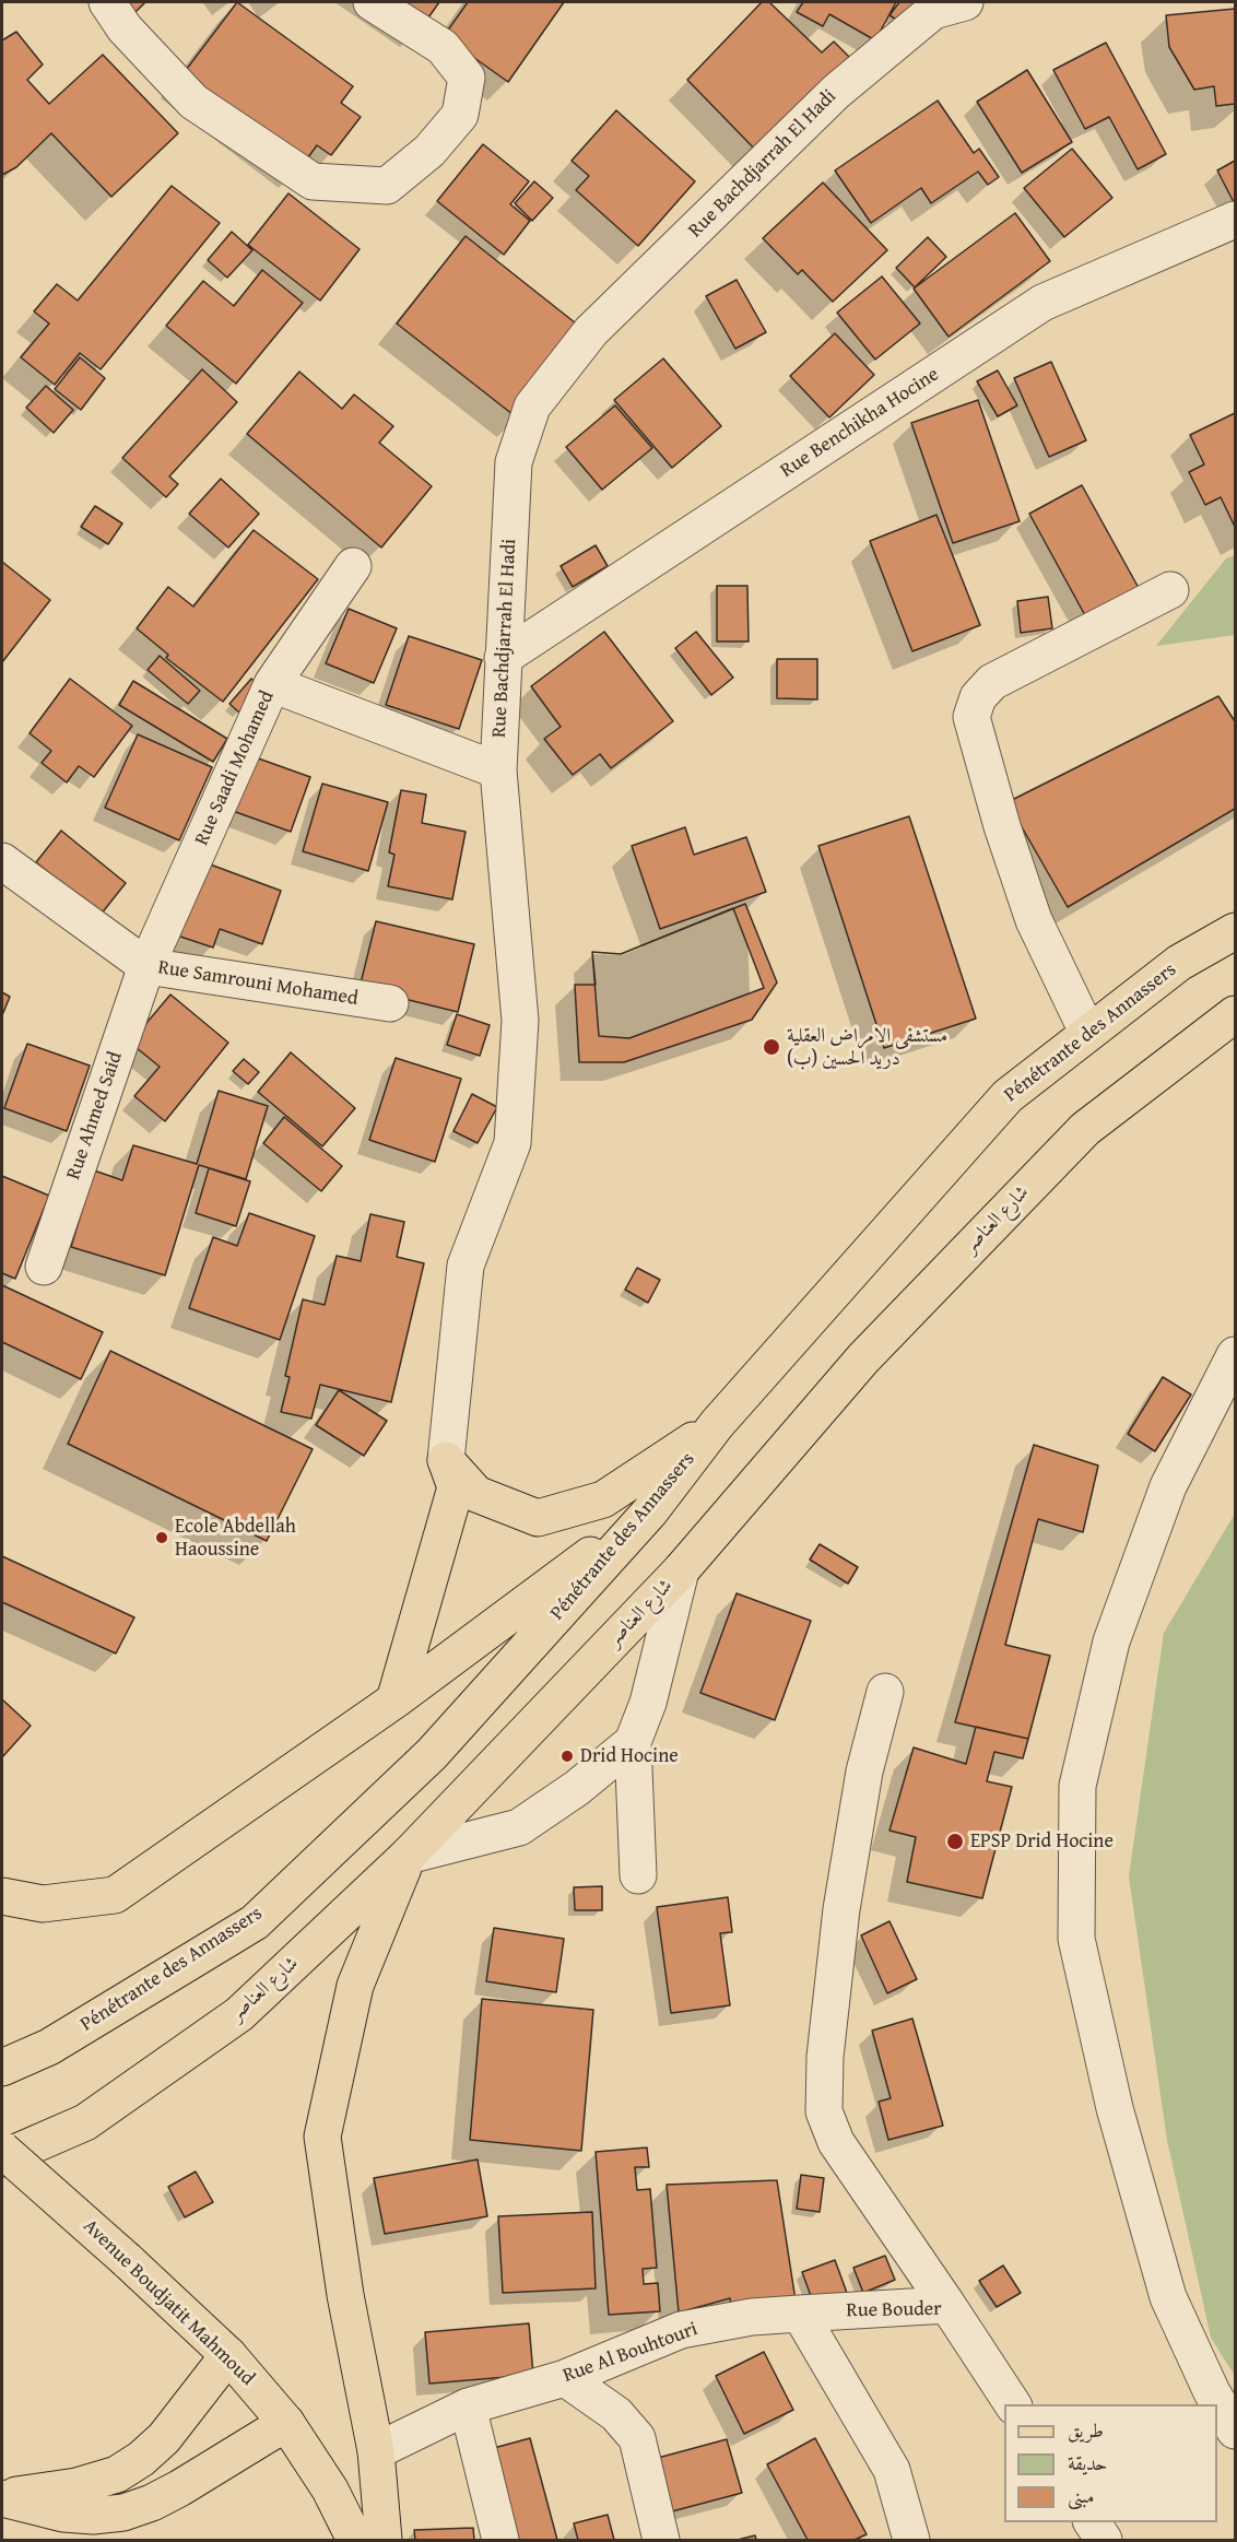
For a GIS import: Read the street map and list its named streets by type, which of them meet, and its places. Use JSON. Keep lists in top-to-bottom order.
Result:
{
  "streets": {
    "main road": ["Pénétrante des Annassers", "شارع العناصر", "Avenue Boudjatit Mahmoud"],
    "street": [
      "Rue Bachdjarrah El Hadi",
      "Rue Benchikha Hocine",
      "Rue Saadi Mohamed",
      "Rue Samrouni Mohamed",
      "Rue Ahmed Said",
      "Rue Bouder",
      "Rue Al Bouhtouri"
    ]
  },
  "crossings": [
    ["Rue Bachdjarrah El Hadi", "Rue Benchikha Hocine"],
    ["Rue Bachdjarrah El Hadi", "Rue Saadi Mohamed"],
    ["Rue Saadi Mohamed", "Rue Samrouni Mohamed"],
    ["Rue Saadi Mohamed", "Rue Ahmed Said"],
    ["Rue Samrouni Mohamed", "Rue Ahmed Said"],
    ["Rue Bouder", "Rue Al Bouhtouri"]
  ],
  "places": [
    "مستشفى الامراض العقلية دريد الحسين (ب)",
    "Ecole Abdellah Haoussine",
    "Drid Hocine",
    "EPSP Drid Hocine"
  ],
  "legend": ["طريق", "حديقة", "مبنى"]
}
